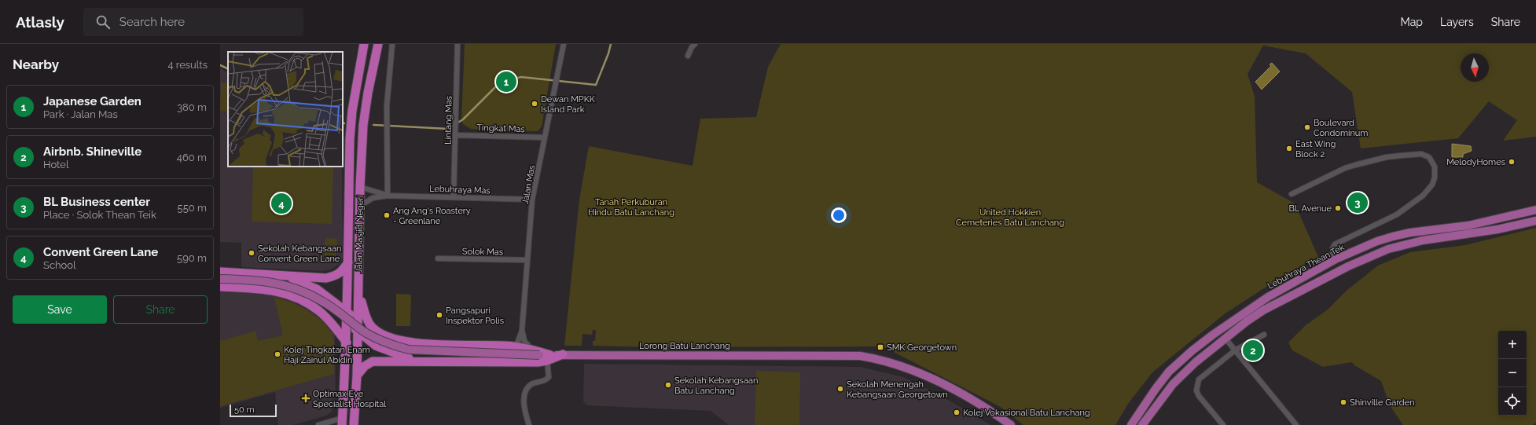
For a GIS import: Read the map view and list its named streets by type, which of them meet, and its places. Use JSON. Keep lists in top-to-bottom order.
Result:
{
  "streets": {
    "highway": ["Jalan Masjid Negeri"],
    "main road": ["Lebuhraya Thean Tek", "Lorong Batu Lanchang"],
    "street": [
      "Lintang Mas",
      "Tingkat Mas",
      "Jalan Mas",
      "Lebuhraya Mas",
      "Solok Mas"
    ]
  },
  "crossings": [
    ["Lintang Mas", "Tingkat Mas"],
    ["Lintang Mas", "Lebuhraya Mas"],
    ["Tingkat Mas", "Jalan Mas"],
    ["Jalan Mas", "Lebuhraya Mas"],
    ["Jalan Mas", "Solok Mas"],
    ["Lebuhraya Mas", "Jalan Masjid Negeri"]
  ],
  "parks": ["Tanah Perkuburan Hindu Batu Lanchang", "United Hokkien Cemeteries Batu Lanchang"],
  "places": {
    "other": [
      "Dewan MPKK Island Park",
      "Boulevard Condominum",
      "East Wing Block 2",
      "MelodyHomes",
      "BL Avenue",
      "Ang Ang's Roastery - Greenlane",
      "Sekolah Kebangsaan Convent Green Lane",
      "Pangsapuri Inspektor Polis",
      "Kolej Tingkatan Enam Haji Zainul Abidin",
      "Sekolah Kebangsaan Batu Lanchang",
      "Sekolah Menengah Kebangsaan Georgetown",
      "Shinville Garden",
      "Kolej Vokasional Batu Lanchang"
    ],
    "transit": ["SMK Georgetown"],
    "health": ["Optimax Eye Specialist Hospital"]
  },
  "scale_bar": "50 m",
  "north": "bottom",
  "page": {
    "header": "Atlasly",
    "search": "Search here",
    "nav": ["Map", "Layers", "Share"],
    "heading": ["Nearby", "4 results"],
    "pins": [
      "1",
      "3",
      "4",
      "2"
    ],
    "list": [
      {
        "mark": "1",
        "name": "Japanese Garden",
        "note": "Park · Jalan Mas",
        "value": "380 m"
      },
      {
        "mark": "2",
        "name": "Airbnb. Shineville",
        "note": "Hotel",
        "value": "460 m"
      },
      {
        "mark": "3",
        "name": "BL Business center",
        "note": "Place · Solok Thean Teik",
        "value": "550 m"
      },
      {
        "mark": "4",
        "name": "Convent Green Lane",
        "note": "School",
        "value": "590 m"
      }
    ],
    "buttons": ["Save", "Share"],
    "map_buttons": ["+", "−"],
    "scale": "50 m"
  }
}
